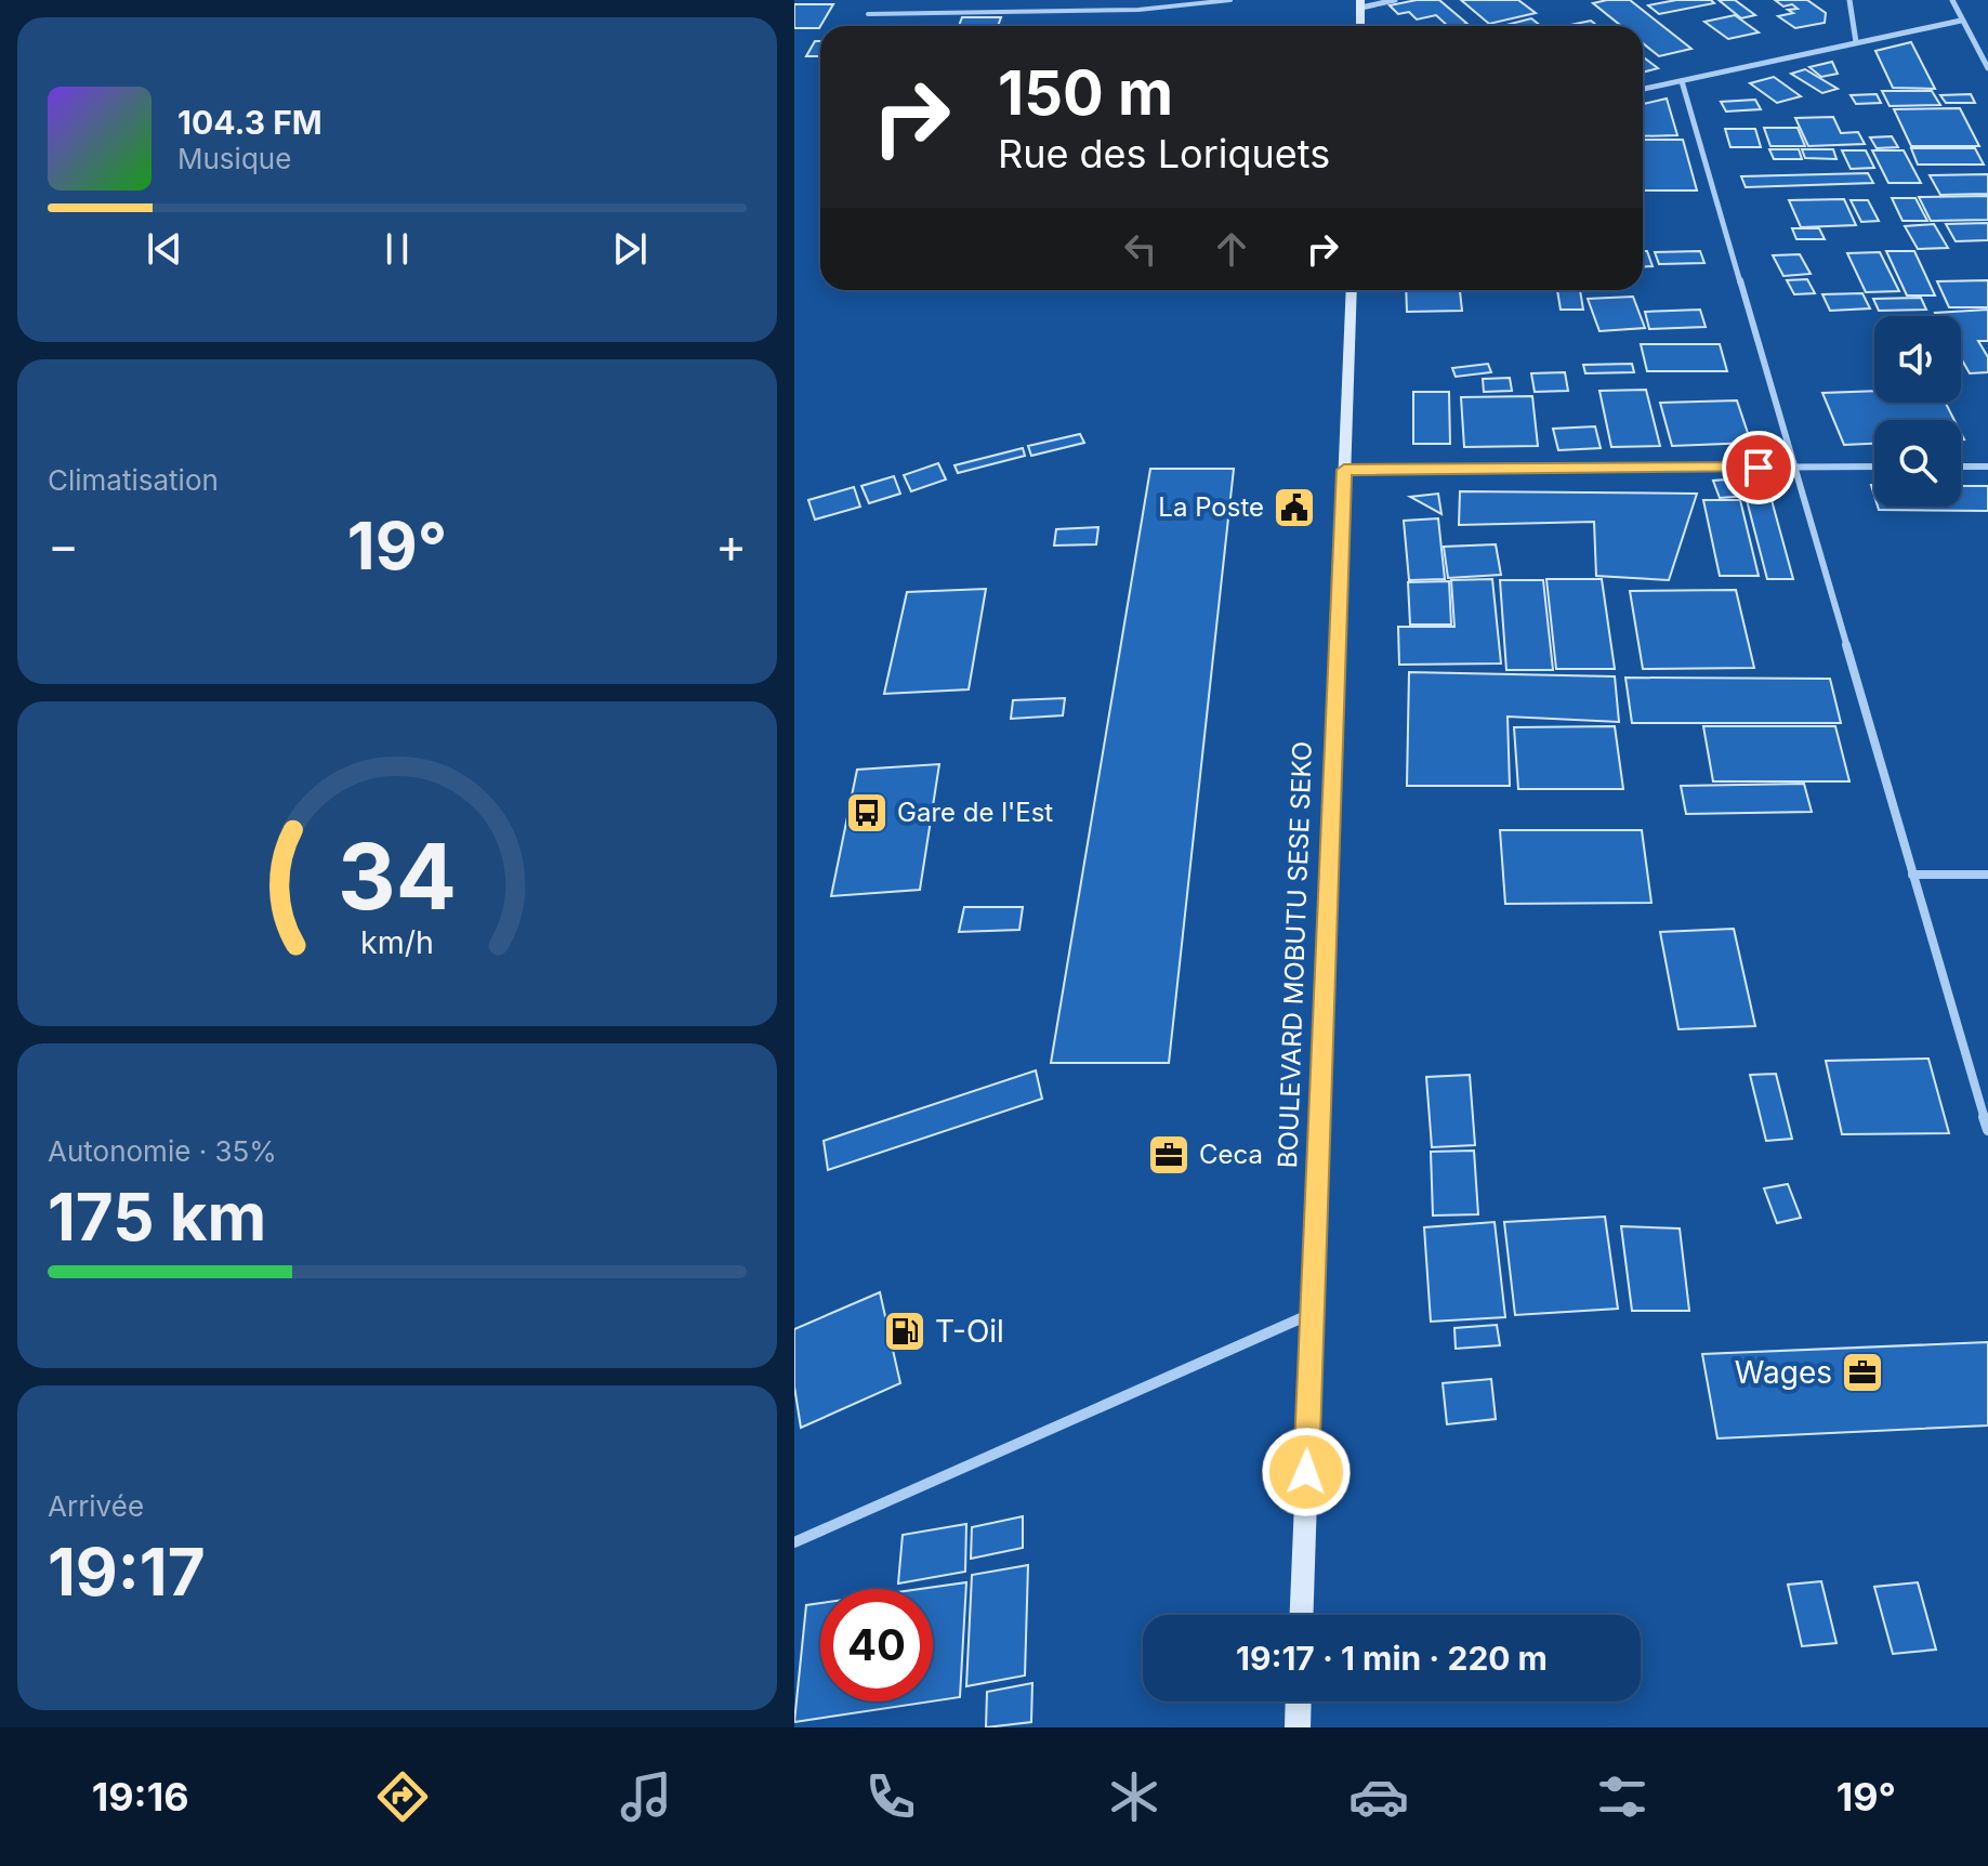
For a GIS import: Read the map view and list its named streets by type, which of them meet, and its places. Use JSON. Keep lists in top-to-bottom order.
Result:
{
  "streets": {
    "street": ["BOULEVARD MOBUTU SESE SEKO"]
  },
  "places": {
    "public building": ["La Poste"],
    "bus stop": ["Gare de l'Est"],
    "office": ["Ceca", "Wages"],
    "fuel station": ["T-Oil"]
  },
  "page": {
    "turn": ["150 m", "Rue des Loriquets"],
    "song": ["104.3 FM", "Musique"],
    "tile": [
      "Climatisation",
      ["Autonomie · 35%", "175 km"],
      ["Arrivée", "19:17"]
    ],
    "heat": ["−", "19°", "+"],
    "limit": "40",
    "trip": "19:17 · 1 min · 220 m",
    "tabs": ["19:16", "19°"],
    "gauge": ["34", "km/h"]
  }
}
